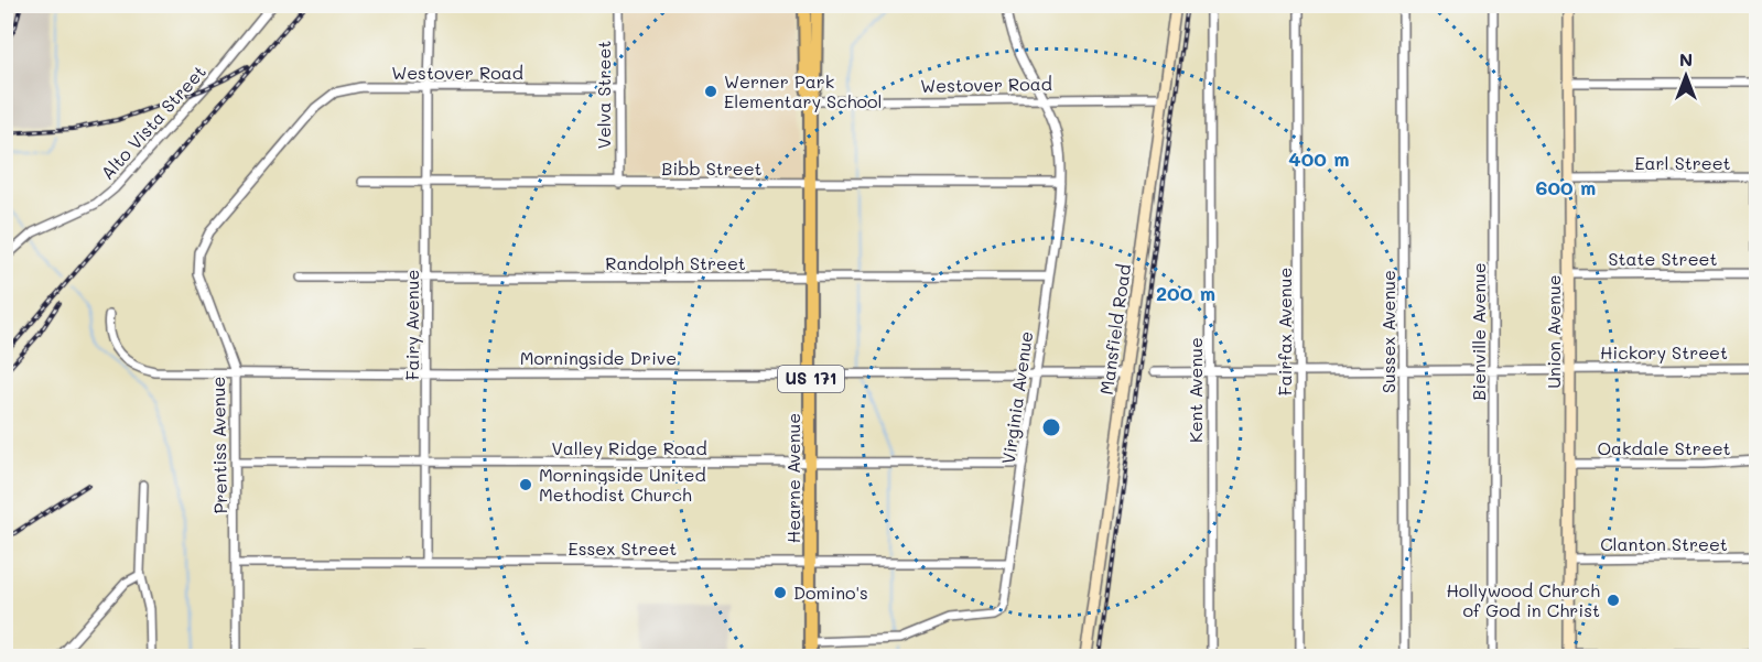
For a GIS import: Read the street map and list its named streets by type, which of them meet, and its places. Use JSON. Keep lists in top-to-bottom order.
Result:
{
  "streets": {
    "main road": [
      "Mansfield Road",
      "Union Avenue",
      "US 171",
      "Hearne Avenue"
    ],
    "street": [
      "Westover Road",
      "Velva Street",
      "Alto Vista Street",
      "Earl Street",
      "Bibb Street",
      "State Street",
      "Randolph Street",
      "Fairy Avenue",
      "Fairfax Avenue",
      "Sussex Avenue",
      "Bienville Avenue",
      "Hickory Street",
      "Morningside Drive",
      "Kent Avenue",
      "Virginia Avenue",
      "Prentiss Avenue",
      "Valley Ridge Road",
      "Oakdale Street",
      "Clanton Street",
      "Essex Street"
    ]
  },
  "crossings": [
    ["Westover Road", "Velva Street"],
    ["Westover Road", "Fairy Avenue"],
    ["Westover Road", "Mansfield Road"],
    ["Westover Road", "Virginia Avenue"],
    ["Westover Road", "Prentiss Avenue"],
    ["Westover Road", "Hearne Avenue"],
    ["Velva Street", "Bibb Street"],
    ["Earl Street", "Union Avenue"],
    ["Bibb Street", "Fairy Avenue"],
    ["Bibb Street", "Virginia Avenue"],
    ["Bibb Street", "Hearne Avenue"],
    ["State Street", "Union Avenue"],
    ["Randolph Street", "Fairy Avenue"],
    ["Randolph Street", "Virginia Avenue"],
    ["Randolph Street", "Hearne Avenue"],
    ["Fairy Avenue", "Morningside Drive"],
    ["Fairy Avenue", "Valley Ridge Road"],
    ["Fairy Avenue", "Essex Street"],
    ["Mansfield Road", "Morningside Drive"],
    ["Union Avenue", "Hickory Street"],
    ["Union Avenue", "Oakdale Street"],
    ["Union Avenue", "Clanton Street"],
    ["Morningside Drive", "Virginia Avenue"],
    ["Morningside Drive", "Prentiss Avenue"],
    ["Morningside Drive", "Hearne Avenue"],
    ["Virginia Avenue", "Valley Ridge Road"],
    ["Virginia Avenue", "Hearne Avenue"],
    ["Virginia Avenue", "Essex Street"],
    ["Prentiss Avenue", "Valley Ridge Road"],
    ["Prentiss Avenue", "Essex Street"],
    ["Valley Ridge Road", "Hearne Avenue"],
    ["Hearne Avenue", "Essex Street"]
  ],
  "places": [
    "Werner Park Elementary School",
    "Morningside United Methodist Church",
    "Domino's",
    "Hollywood Church of God in Christ"
  ],
  "north": "top",
  "rings": ["400 m", "600 m", "200 m"]
}
